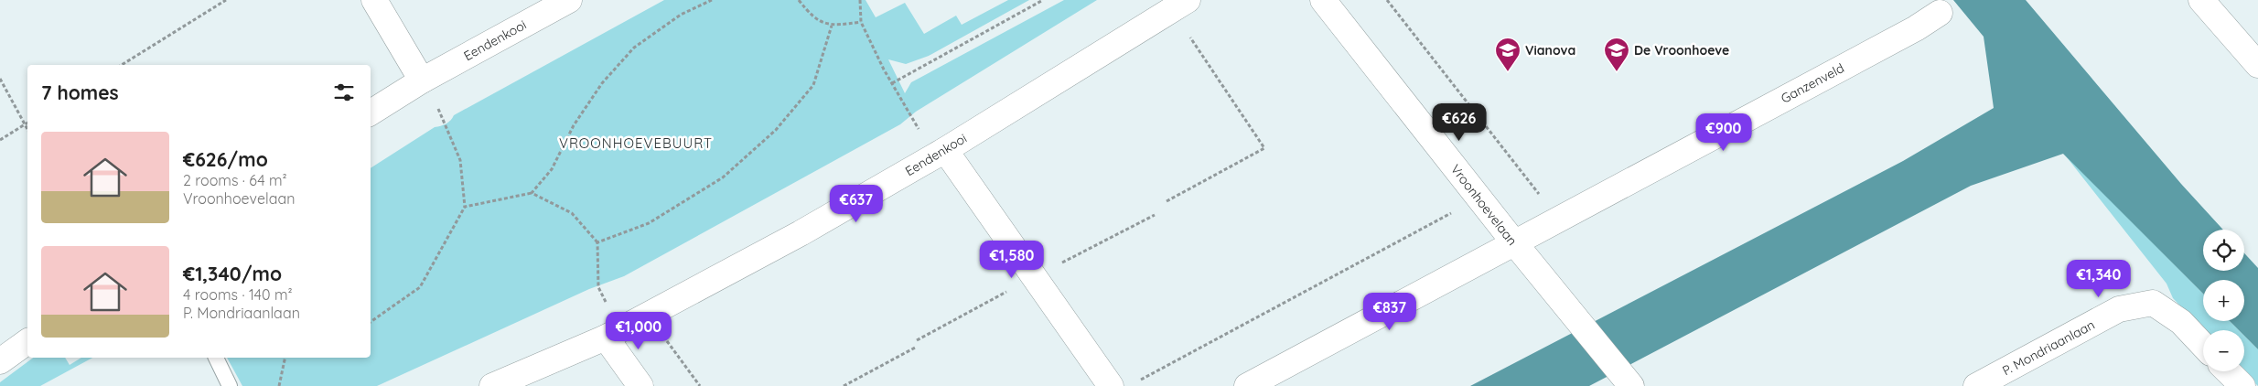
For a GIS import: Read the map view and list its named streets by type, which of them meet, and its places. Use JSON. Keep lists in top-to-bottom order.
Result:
{
  "streets": {
    "street": [
      "Eendenkooi",
      "Ganzenveld",
      "Vroonhoevelaan",
      "P. Mondriaanlaan"
    ]
  },
  "crossings": [
    ["Ganzenveld", "Vroonhoevelaan"]
  ],
  "districts": ["VROONHOEVEBUURT"],
  "places": {
    "school or university": ["Vianova", "De Vroonhoeve"]
  },
  "page": {
    "heading": "7 homes",
    "price": [
      "€626",
      "€900",
      "€637",
      "€1,580",
      "€1,340",
      "€837",
      "€1,000"
    ],
    "list": [
      {
        "name": "€626/mo",
        "note": "2 rooms · 64 m² · Vroonhoevelaan"
      },
      {
        "name": "€1,340/mo",
        "note": "4 rooms · 140 m² · P. Mondriaanlaan"
      }
    ],
    "map_buttons": ["+", "−"]
  }
}
